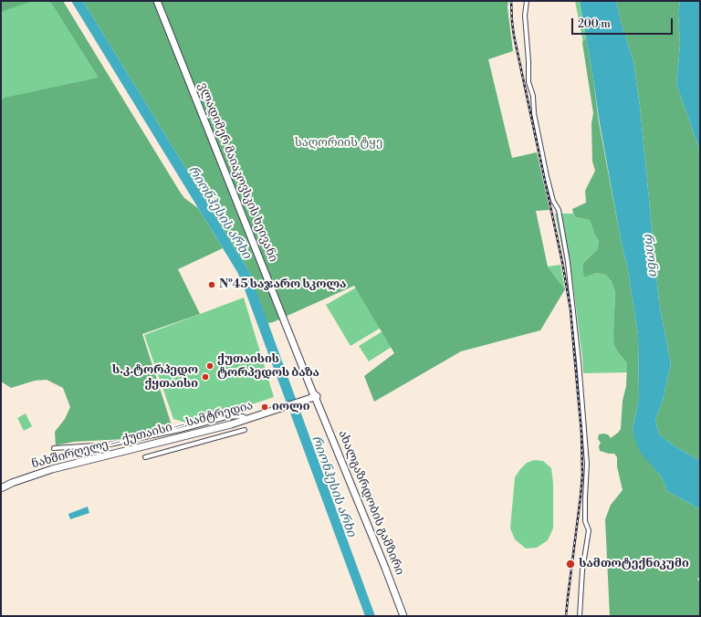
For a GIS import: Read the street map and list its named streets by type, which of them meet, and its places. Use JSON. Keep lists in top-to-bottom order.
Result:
{
  "streets": {
    "main road": ["ვლადიმერ მაიაკოვსკის ხეივანი", "ნახშირღელე — ქუთაისი — სამტრედია", "ახალგაზრდობის გამზირი"]
  },
  "crossings": [
    ["ვლადიმერ მაიაკოვსკის ხეივანი", "ნახშირღელე — ქუთაისი — სამტრედია"],
    ["ვლადიმერ მაიაკოვსკის ხეივანი", "ახალგაზრდობის გამზირი"],
    ["ნახშირღელე — ქუთაისი — სამტრედია", "ახალგაზრდობის გამზირი"]
  ],
  "water": ["რიონჰესის არხი", "რიონი"],
  "parks": ["საღორიის ტყე"],
  "places": [
    "№45 საჯარო სკოლა",
    "ქუთაისის ტორპედოს ბაზა",
    "ს.კ.ტორპედო ქყთაისი",
    "იოლი",
    "სამთოტექნიკუმი"
  ],
  "scale_bar": "200 m"
}
